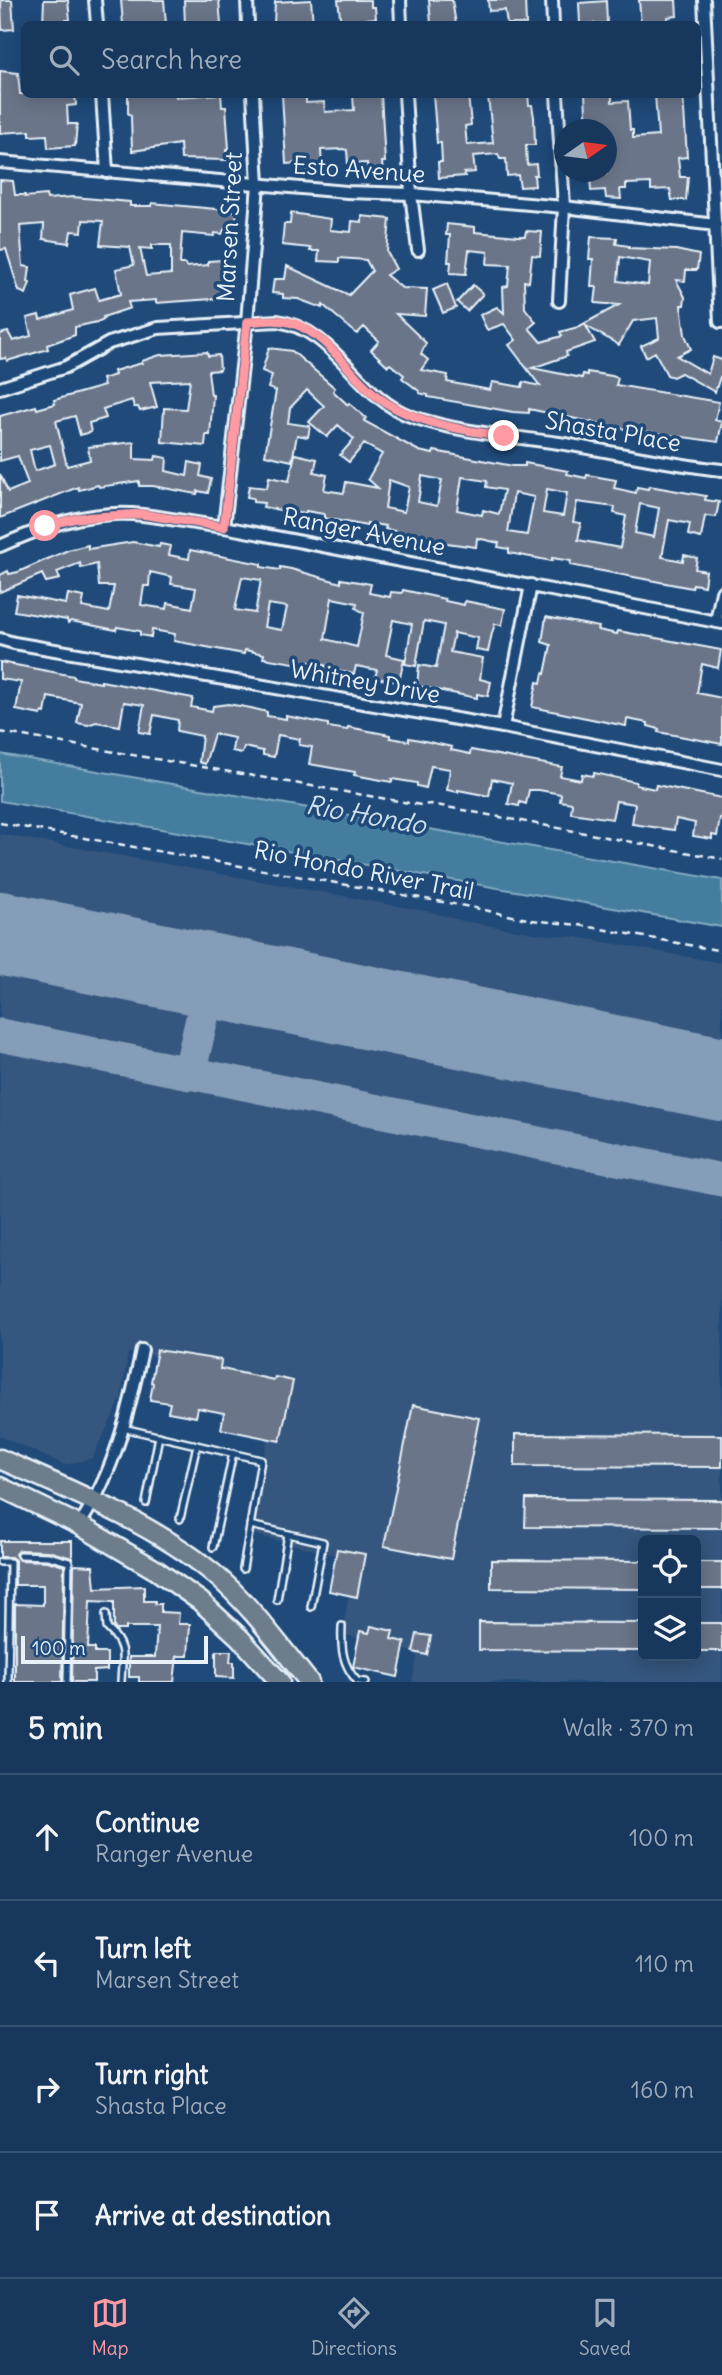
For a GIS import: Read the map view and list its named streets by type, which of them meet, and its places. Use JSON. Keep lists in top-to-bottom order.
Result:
{
  "streets": {
    "street": [
      "Esto Avenue",
      "Marsen Street",
      "Shasta Place",
      "Ranger Avenue",
      "Whitney Drive"
    ],
    "path": ["Rio Hondo River Trail"]
  },
  "crossings": [
    ["Esto Avenue", "Marsen Street"],
    ["Marsen Street", "Shasta Place"],
    ["Marsen Street", "Ranger Avenue"]
  ],
  "water": ["Rio Hondo"],
  "scale_bar": "100 m",
  "north": "right",
  "page": {
    "search": "Search here",
    "scale": "100 m",
    "heading": ["5 min", "Walk · 370 m"],
    "list": [
      ["Continue", "Ranger Avenue", "100 m"],
      ["Turn left", "Marsen Street", "110 m"],
      ["Turn right", "Shasta Place", "160 m"],
      "Arrive at destination"
    ],
    "nav": ["Map", "Directions", "Saved"]
  }
}
